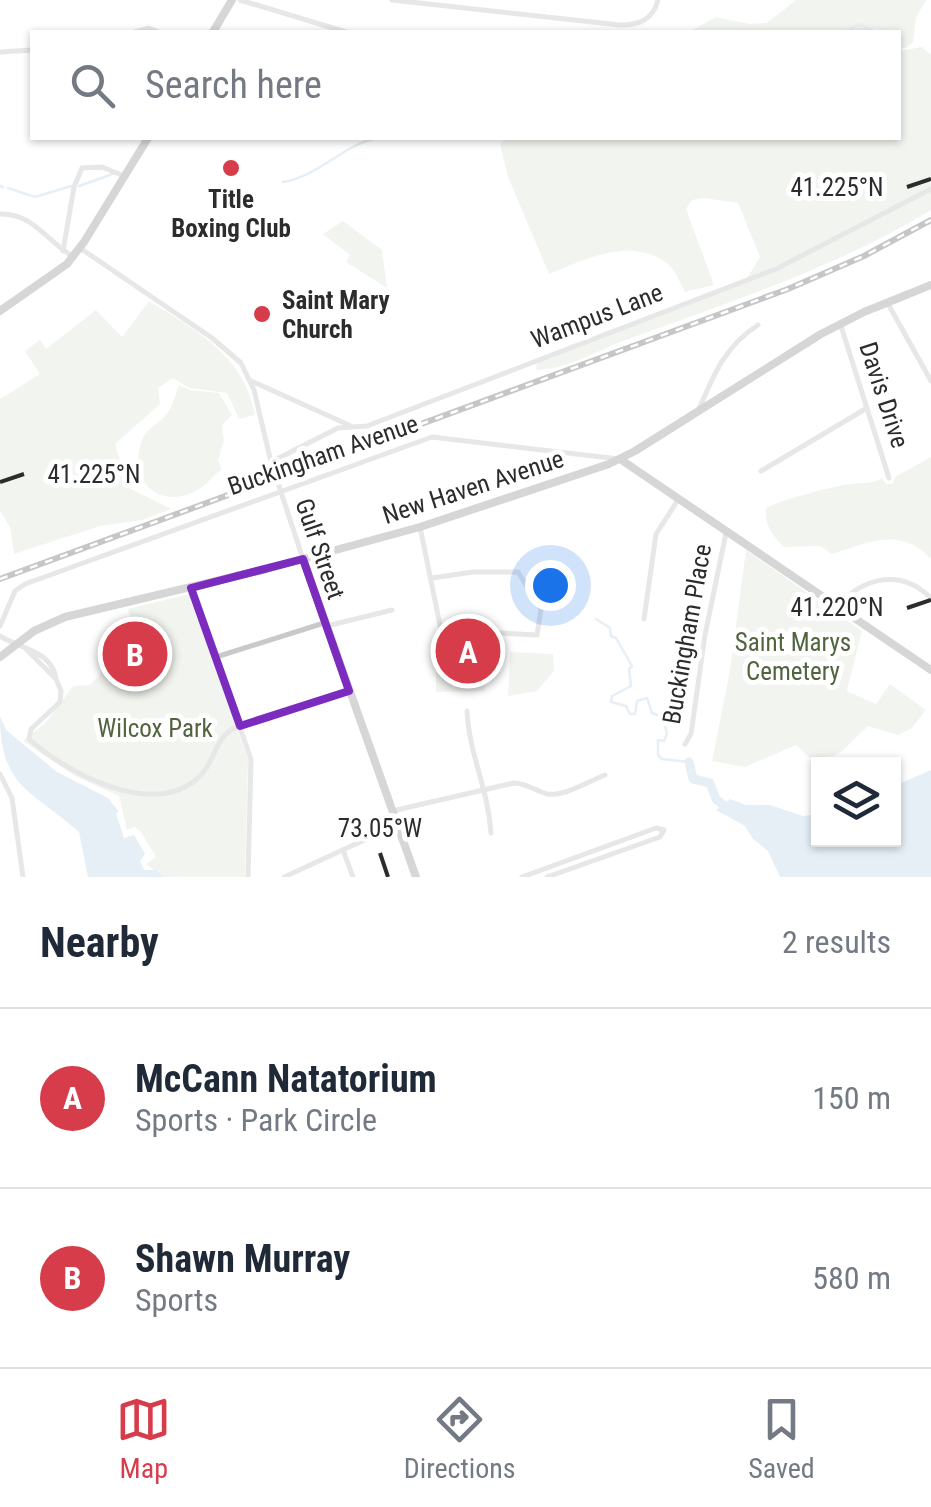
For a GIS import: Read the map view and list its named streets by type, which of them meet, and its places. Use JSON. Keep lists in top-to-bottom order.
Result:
{
  "streets": {
    "main road": ["Buckingham Avenue", "New Haven Avenue", "Gulf Street"],
    "street": ["Wampus Lane", "Davis Drive", "Buckingham Place"]
  },
  "crossings": [
    ["Wampus Lane", "Gulf Street"],
    ["Davis Drive", "New Haven Avenue"],
    ["Buckingham Avenue", "New Haven Avenue"],
    ["Buckingham Avenue", "Gulf Street"],
    ["Buckingham Avenue", "Buckingham Place"],
    ["New Haven Avenue", "Gulf Street"]
  ],
  "parks": ["Saint Marys Cemetery", "Wilcox Park"],
  "places": ["Title Boxing Club", "Saint Mary Church"],
  "page": {
    "search": "Search here",
    "pins": ["A", "B"],
    "heading": ["Nearby", "2 results"],
    "list": [
      {
        "mark": "A",
        "name": "McCann Natatorium",
        "note": "Sports · Park Circle",
        "value": "150 m"
      },
      {
        "mark": "B",
        "name": "Shawn Murray",
        "note": "Sports",
        "value": "580 m"
      }
    ],
    "nav": ["Map", "Directions", "Saved"]
  },
  "coordinates": ["41.225°N", "41.220°N", "73.05°W"]
}
